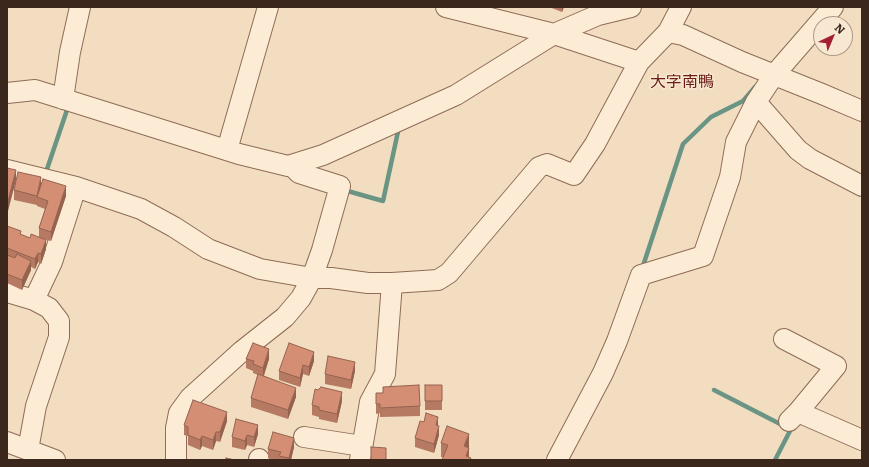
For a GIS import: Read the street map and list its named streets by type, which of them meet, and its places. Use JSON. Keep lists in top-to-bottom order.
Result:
{
  "districts": ["大字南鴨"],
  "north": "top right"
}
